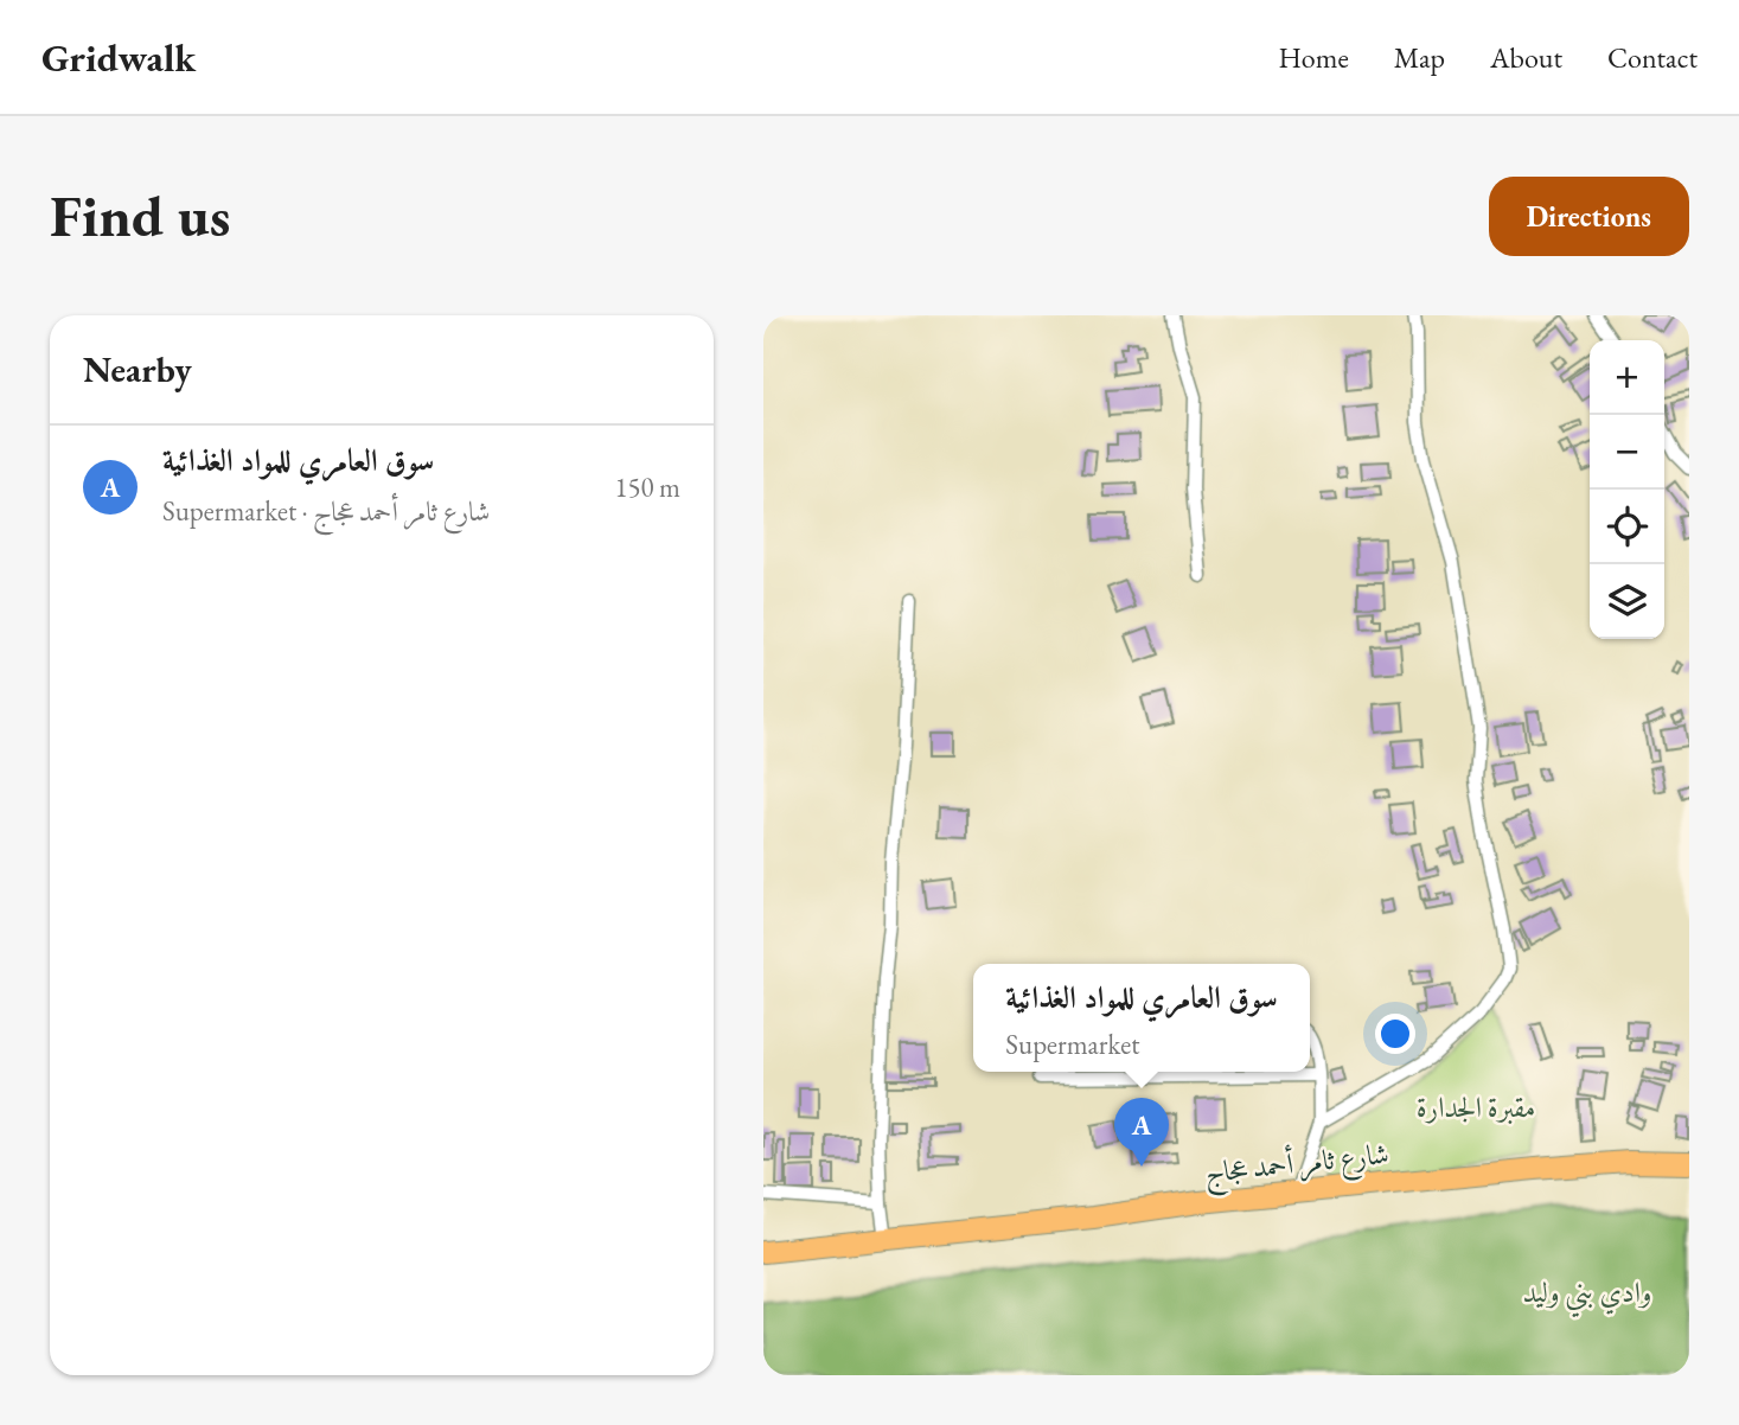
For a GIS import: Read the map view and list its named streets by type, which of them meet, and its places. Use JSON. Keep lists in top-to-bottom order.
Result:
{
  "streets": {
    "main road": ["شارع ثامر أحمد عجاج"]
  },
  "parks": ["مقبرة الجدارة", "وادي بني وليد"],
  "page": {
    "header": "Gridwalk",
    "nav": [
      "Home",
      "Map",
      "About",
      "Contact"
    ],
    "buttons": "Directions",
    "title": "Find us",
    "heading": "Nearby",
    "map_buttons": ["+", "−"],
    "list": [
      {
        "mark": "A",
        "name": "سوق العامري للمواد الغذائية",
        "note": "Supermarket · شارع ثامر أحمد عجاج",
        "value": "150 m"
      }
    ],
    "popup": ["سوق العامري للمواد الغذائية", "Supermarket"],
    "pins": "A"
  }
}
